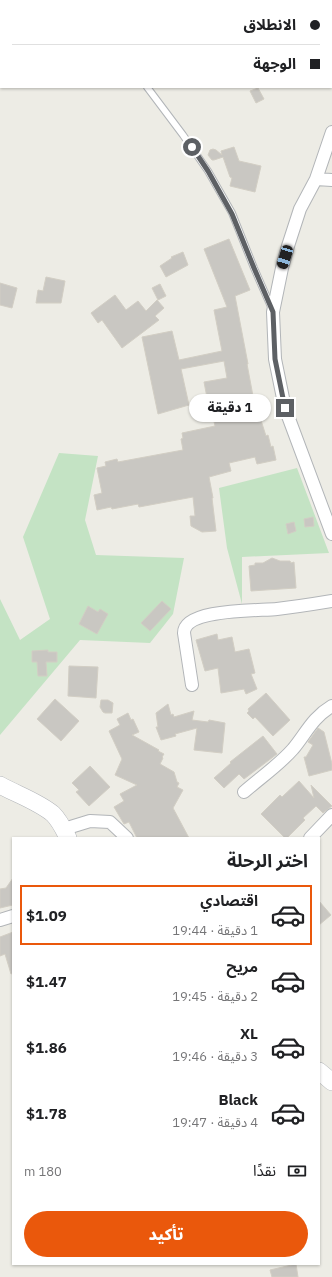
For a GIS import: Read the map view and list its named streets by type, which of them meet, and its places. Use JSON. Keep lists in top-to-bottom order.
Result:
{
  "page": {
    "banner": ["الانطلاق", "الوجهة"],
    "bubble": "1 دقيقة",
    "heading": "اختر الرحلة",
    "list": [
      {
        "name": "اقتصادي",
        "note": "1 دقيقة · 19:44",
        "value": "$1.09"
      },
      {
        "name": "مريح",
        "note": "2 دقيقة · 19:45",
        "value": "$1.47"
      },
      {
        "name": "XL",
        "note": "3 دقيقة · 19:46",
        "value": "$1.86"
      },
      {
        "name": "Black",
        "note": "4 دقيقة · 19:47",
        "value": "$1.78"
      }
    ],
    "pay": ["نقدًا", "180 m"],
    "buttons": "تأكيد"
  }
}
